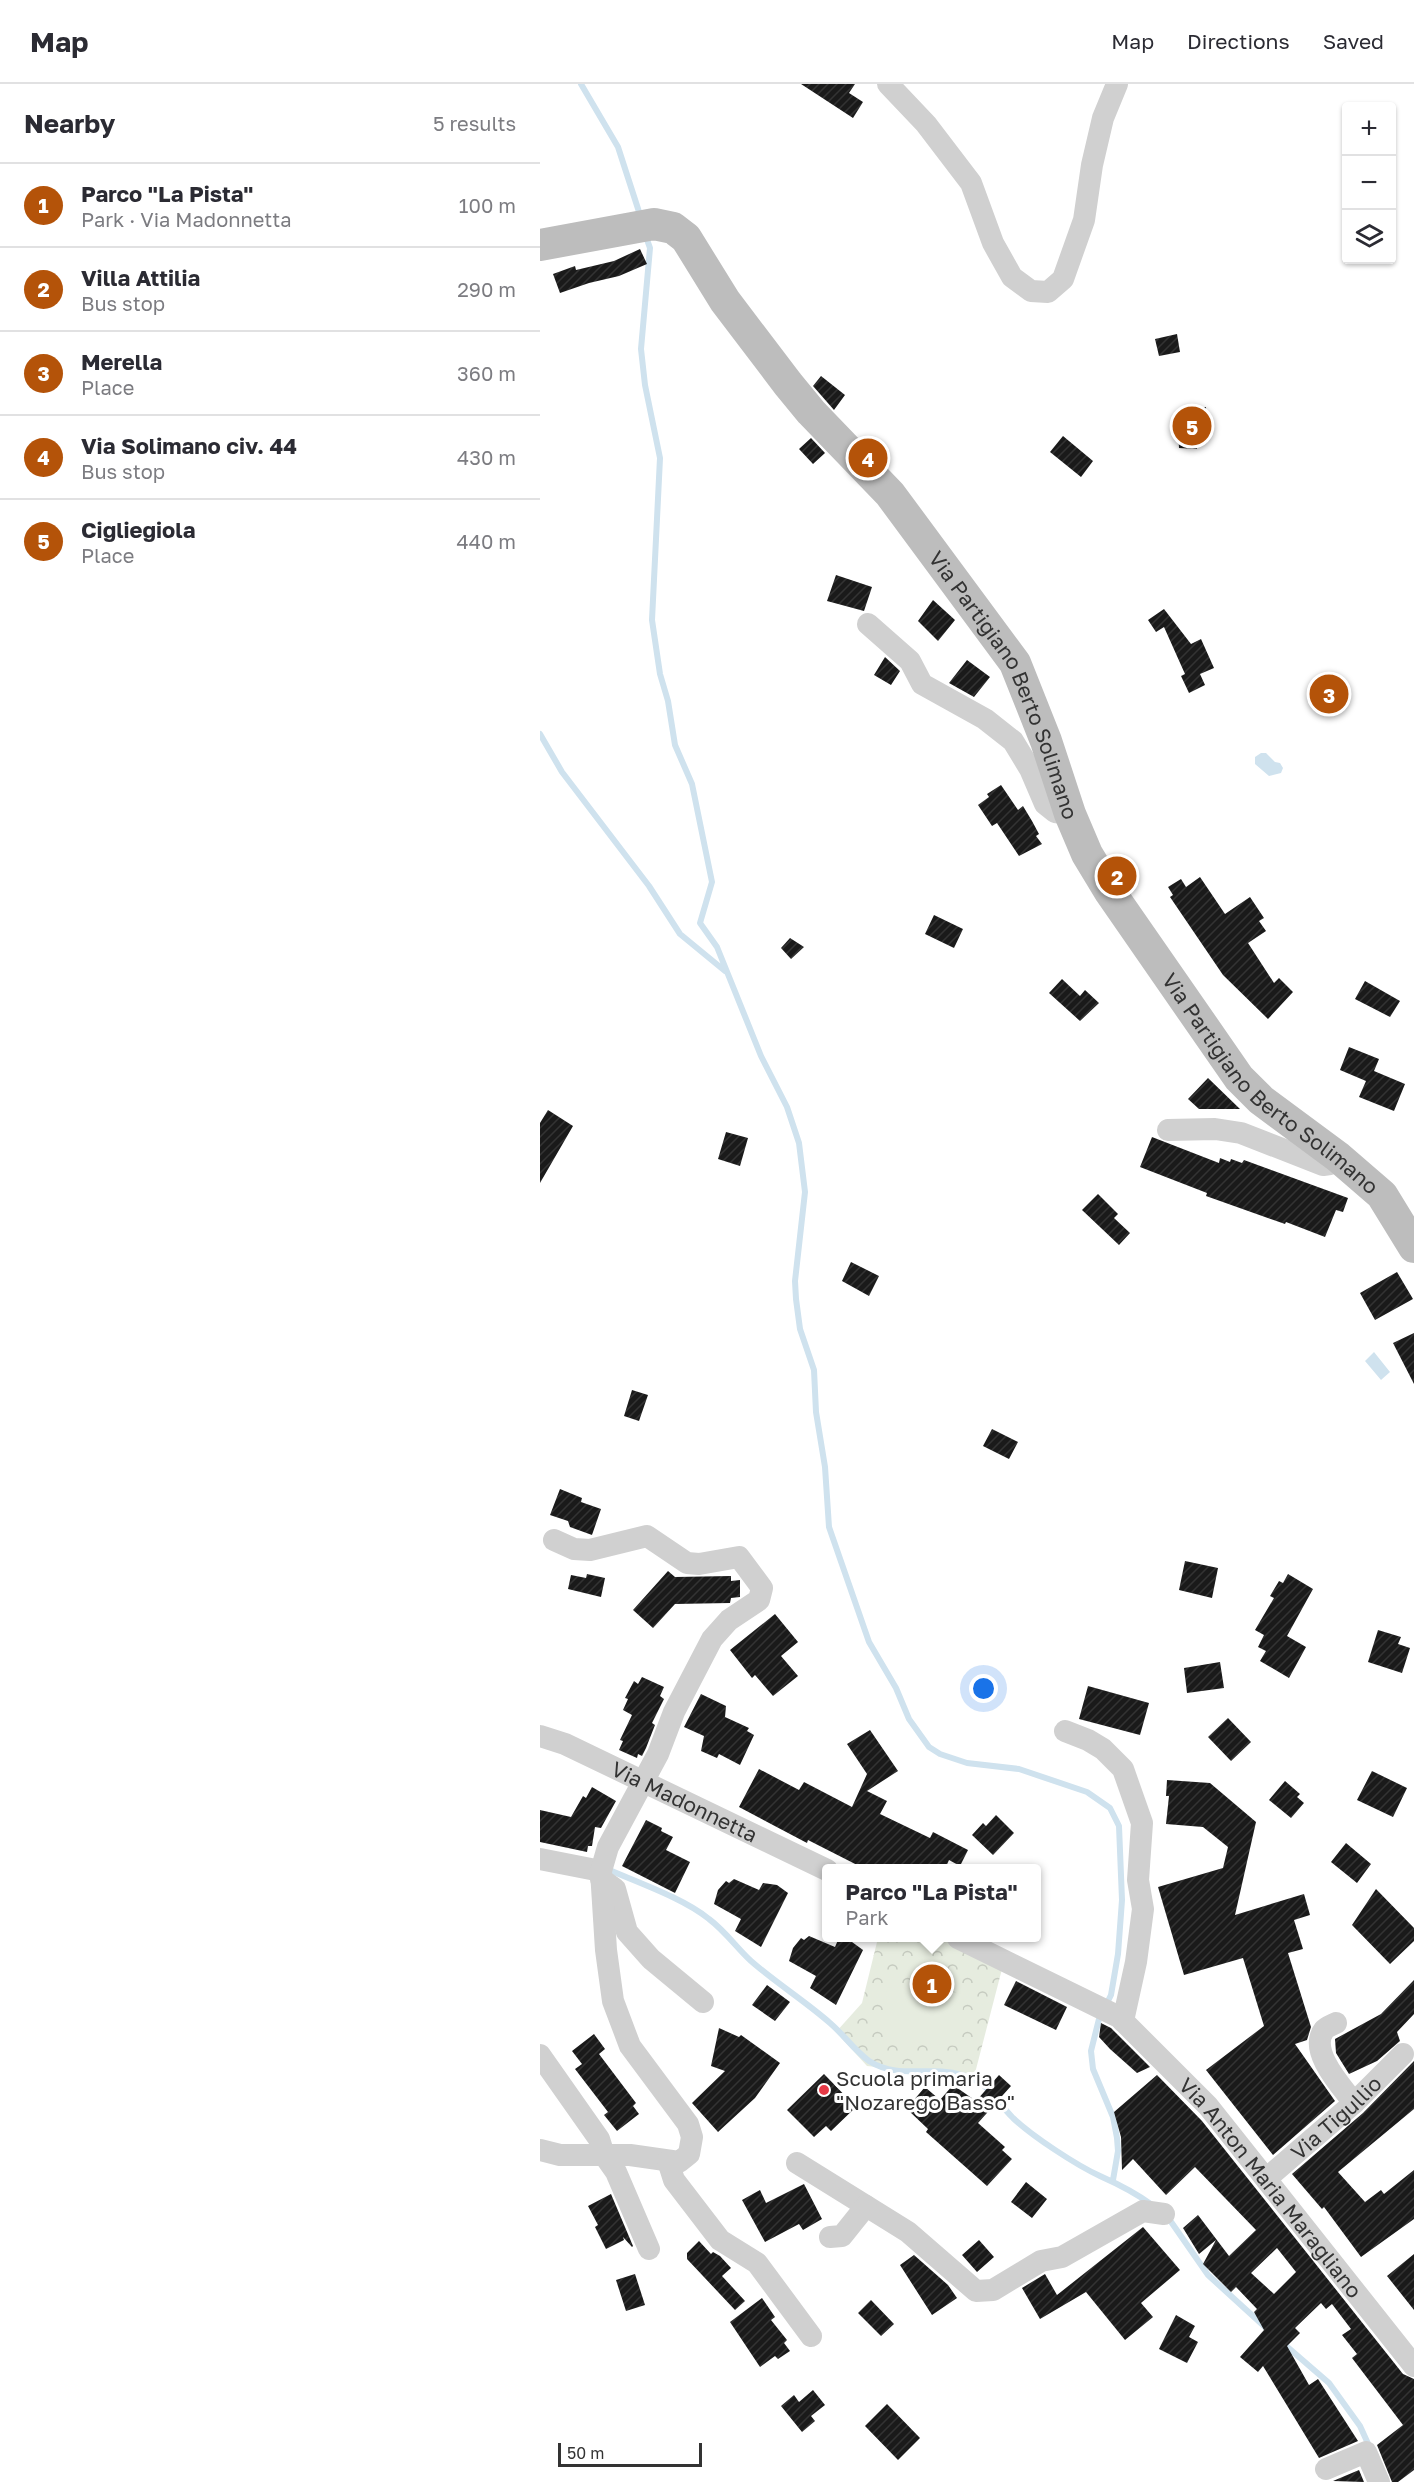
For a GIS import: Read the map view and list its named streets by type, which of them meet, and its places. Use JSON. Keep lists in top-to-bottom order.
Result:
{
  "streets": {
    "street": [
      "Via Partigiano Berto Solimano",
      "Via Madonnetta",
      "Via Tigullio",
      "Via Anton Maria Maragliano"
    ]
  },
  "crossings": [
    ["Via Tigullio", "Via Anton Maria Maragliano"]
  ],
  "places": ["Scuola primaria \"Nozarego Basso\""],
  "scale_bar": "50 m",
  "page": {
    "header": "Map",
    "nav": ["Map", "Directions", "Saved"],
    "heading": ["Nearby", "5 results"],
    "map_buttons": ["+", "−"],
    "list": [
      {
        "mark": "1",
        "name": "Parco \"La Pista\"",
        "note": "Park · Via Madonnetta",
        "value": "100 m"
      },
      {
        "mark": "2",
        "name": "Villa Attilia",
        "note": "Bus stop",
        "value": "290 m"
      },
      {
        "mark": "3",
        "name": "Merella",
        "note": "Place",
        "value": "360 m"
      },
      {
        "mark": "4",
        "name": "Via Solimano civ. 44",
        "note": "Bus stop",
        "value": "430 m"
      },
      {
        "mark": "5",
        "name": "Cigliegiola",
        "note": "Place",
        "value": "440 m"
      }
    ],
    "pins": [
      "5",
      "4",
      "3",
      "2",
      "1"
    ],
    "popup": ["Parco \"La Pista\"", "Park"],
    "scale": "50 m"
  }
}
